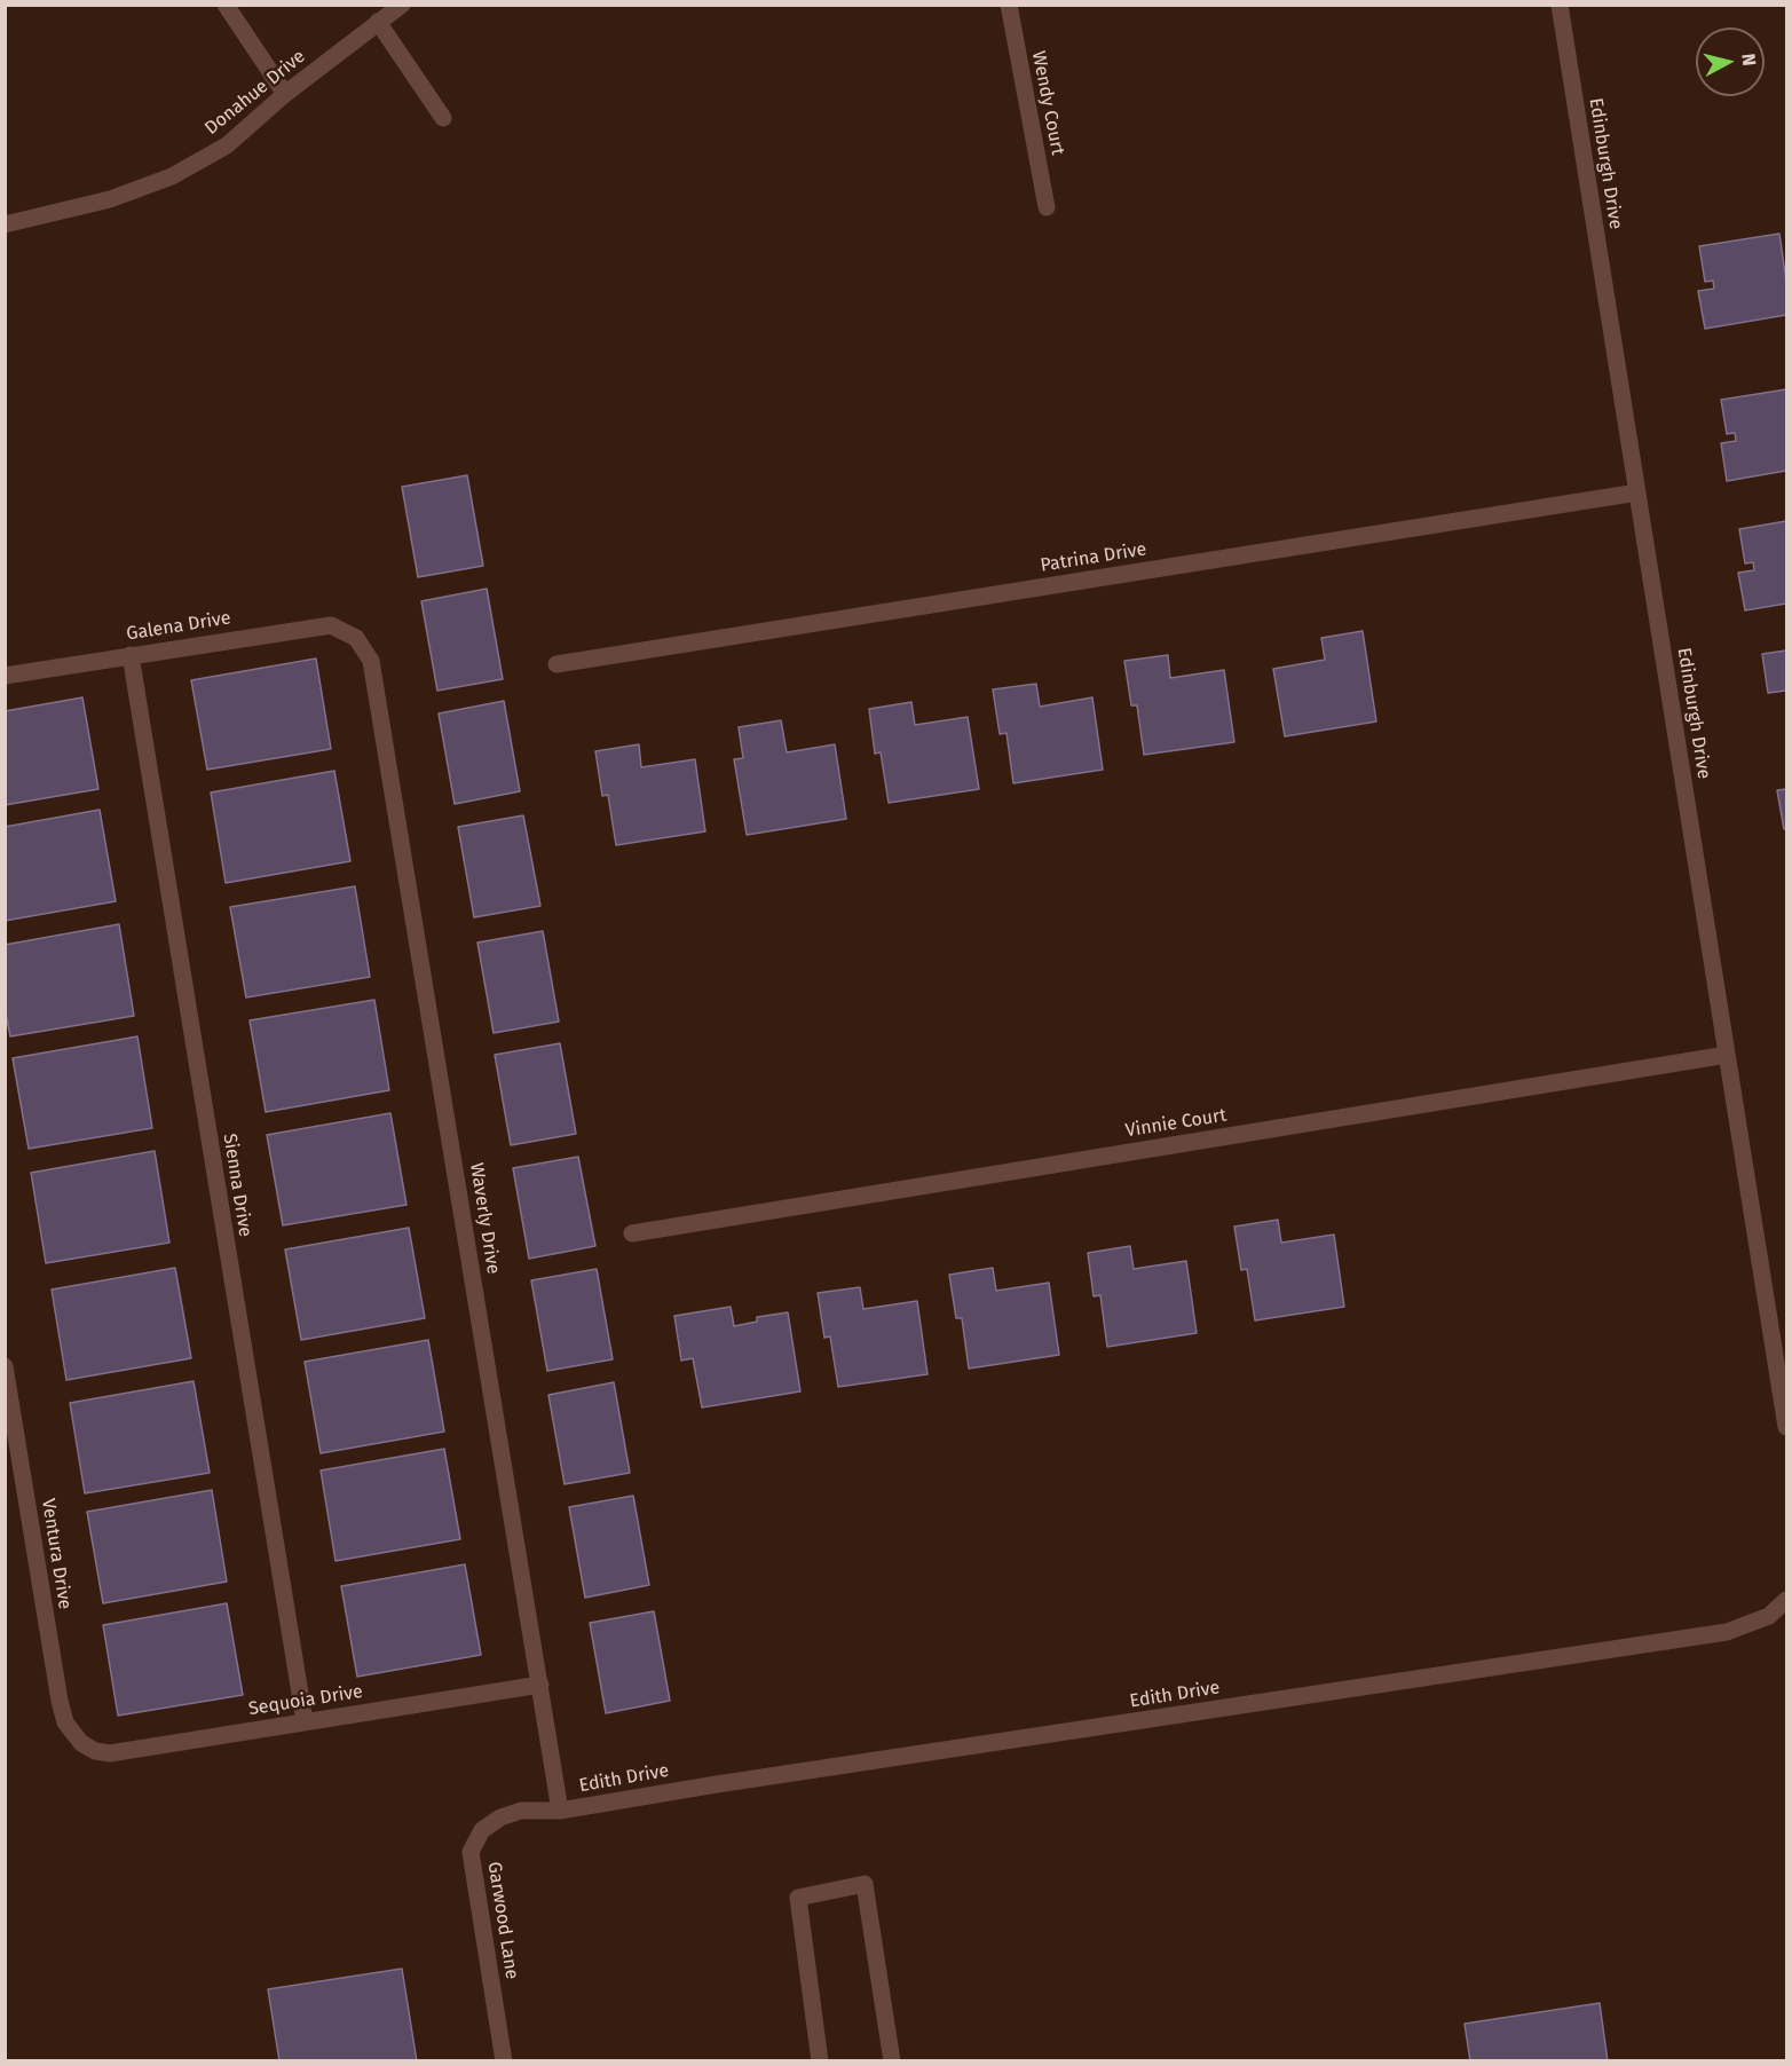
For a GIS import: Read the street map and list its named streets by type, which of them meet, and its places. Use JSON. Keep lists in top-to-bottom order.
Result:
{
  "streets": {
    "street": [
      "Donahue Drive",
      "Wendy Court",
      "Edinburgh Drive",
      "Patrina Drive",
      "Galena Drive",
      "Vinnie Court",
      "Sienna Drive",
      "Waverly Drive",
      "Ventura Drive",
      "Edith Drive",
      "Sequoia Drive",
      "Garwood Lane"
    ]
  },
  "crossings": [
    ["Edinburgh Drive", "Patrina Drive"],
    ["Edinburgh Drive", "Vinnie Court"],
    ["Galena Drive", "Sienna Drive"],
    ["Galena Drive", "Waverly Drive"],
    ["Sienna Drive", "Sequoia Drive"],
    ["Waverly Drive", "Edith Drive"],
    ["Waverly Drive", "Sequoia Drive"],
    ["Waverly Drive", "Garwood Lane"],
    ["Ventura Drive", "Sequoia Drive"],
    ["Edith Drive", "Garwood Lane"]
  ],
  "north": "right"
}
